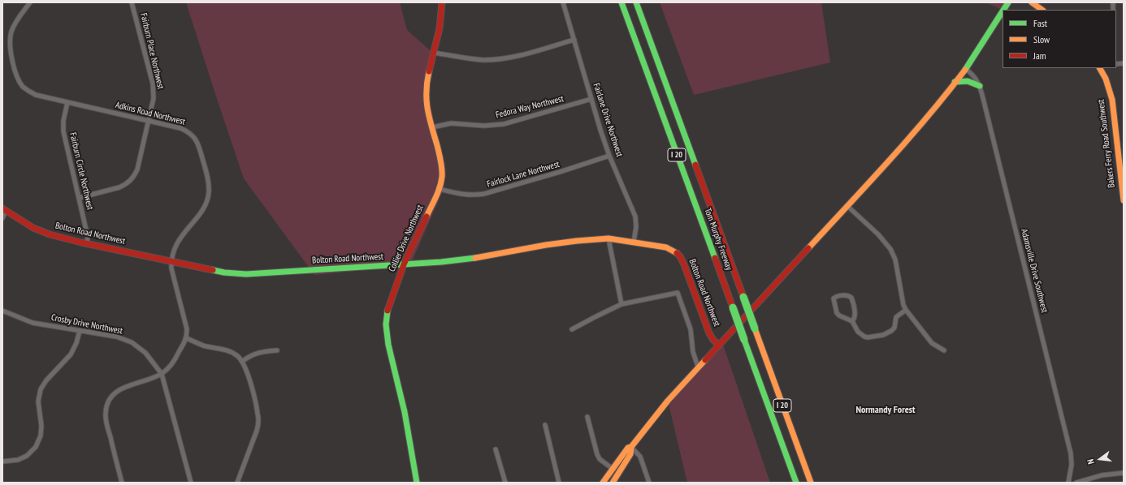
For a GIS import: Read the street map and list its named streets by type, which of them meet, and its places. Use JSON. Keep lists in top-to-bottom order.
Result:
{
  "streets": {
    "main road": [
      "Bakers Ferry Road Southwest",
      "I 20",
      "Bolton Road Northwest",
      "Collier Drive Northwest",
      "Tom Murphy Freeway"
    ],
    "street": [
      "Fairburn Place Northwest",
      "Fedora Way Northwest",
      "Adkins Road Northwest",
      "Fairlane Drive Northwest",
      "Fairburn Circle Northwest",
      "Fairlock Lane Northwest",
      "Adamsville Drive Southwest",
      "Crosby Drive Northwest"
    ]
  },
  "crossings": [
    ["Fairburn Place Northwest", "Adkins Road Northwest"],
    ["Fairburn Place Northwest", "Fairburn Circle Northwest"],
    ["Fedora Way Northwest", "Fairlane Drive Northwest"],
    ["Fedora Way Northwest", "Collier Drive Northwest"],
    ["Adkins Road Northwest", "Fairburn Circle Northwest"],
    ["Adkins Road Northwest", "Bolton Road Northwest"],
    ["Fairlane Drive Northwest", "Fairlock Lane Northwest"],
    ["Fairlane Drive Northwest", "Bolton Road Northwest"],
    ["Fairburn Circle Northwest", "Bolton Road Northwest"],
    ["Fairlock Lane Northwest", "Collier Drive Northwest"],
    ["Bolton Road Northwest", "Collier Drive Northwest"]
  ],
  "districts": ["Normandy Forest"],
  "legend": ["Fast", "Slow", "Jam"],
  "north": "left"
}
